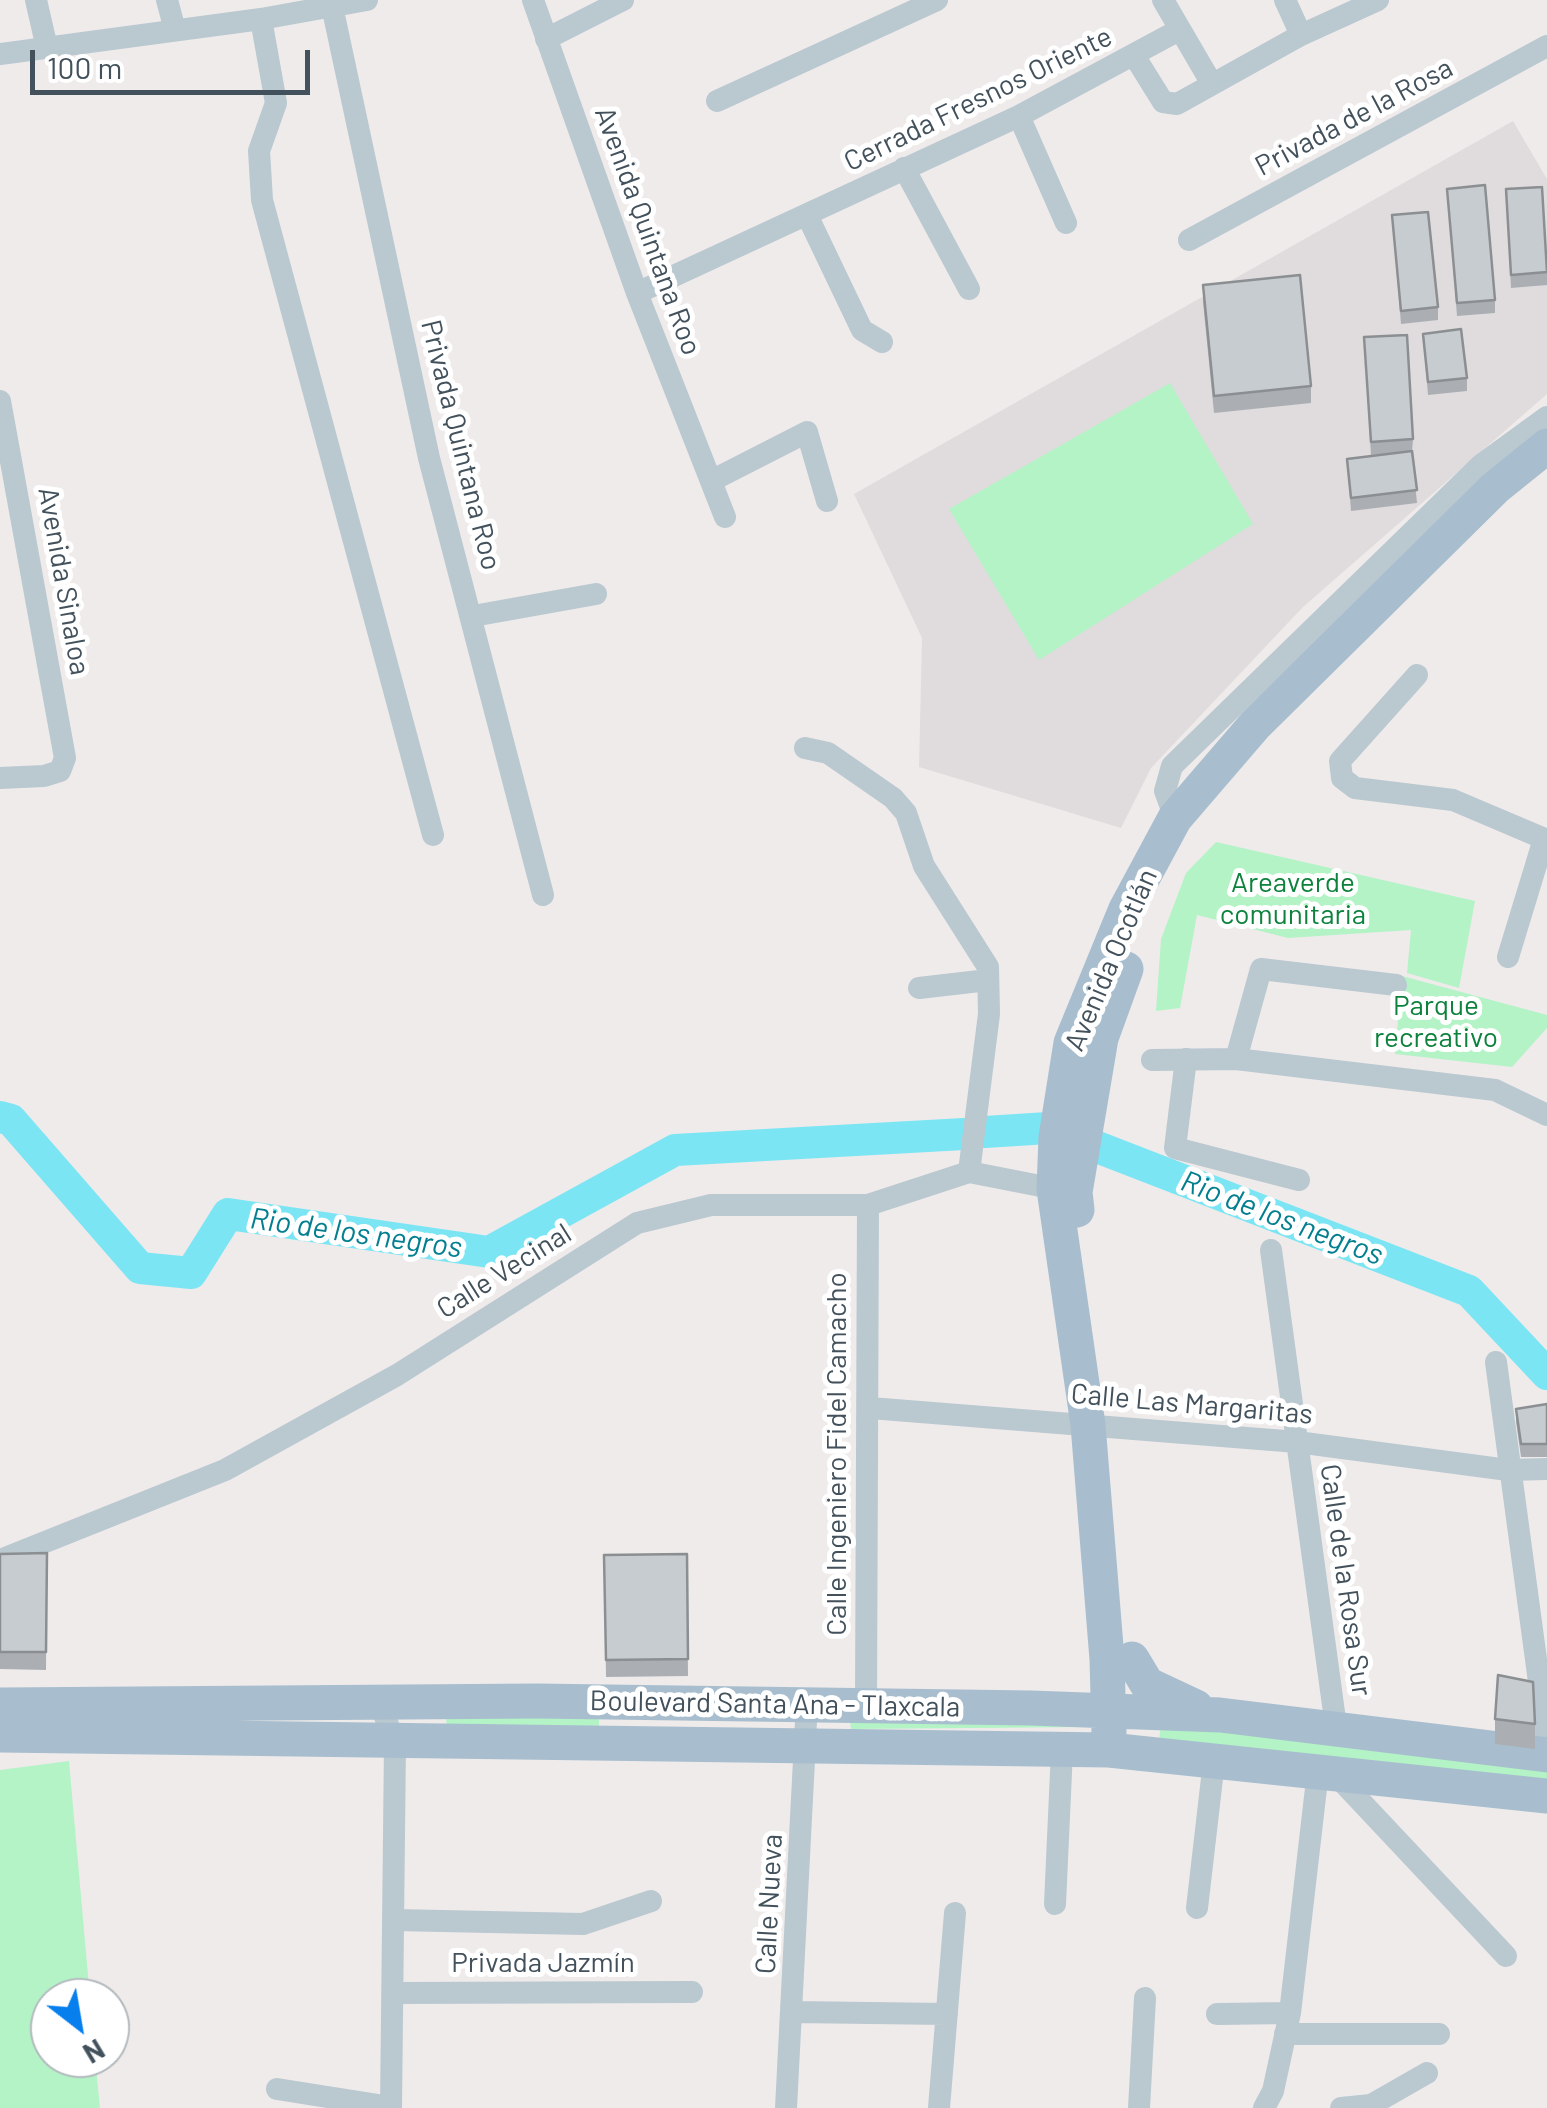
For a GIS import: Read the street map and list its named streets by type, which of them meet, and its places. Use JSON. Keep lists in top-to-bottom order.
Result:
{
  "streets": {
    "main road": ["Avenida Ocotlán", "Boulevard Santa Ana - Tlaxcala"],
    "street": [
      "Cerrada Fresnos Oriente",
      "Privada de la Rosa",
      "Avenida Quintana Roo",
      "Privada Quintana Roo",
      "Avenida Sinaloa",
      "Calle Vecinal",
      "Calle Las Margaritas",
      "Calle Ingeniero Fidel Camacho",
      "Calle de la Rosa Sur",
      "Calle Nueva",
      "Privada Jazmín"
    ]
  },
  "crossings": [
    ["Cerrada Fresnos Oriente", "Avenida Quintana Roo"],
    ["Avenida Ocotlán", "Calle Vecinal"],
    ["Avenida Ocotlán", "Calle Las Margaritas"],
    ["Avenida Ocotlán", "Boulevard Santa Ana - Tlaxcala"],
    ["Calle Vecinal", "Calle Ingeniero Fidel Camacho"],
    ["Calle Las Margaritas", "Calle Ingeniero Fidel Camacho"],
    ["Calle Las Margaritas", "Calle de la Rosa Sur"],
    ["Calle Ingeniero Fidel Camacho", "Boulevard Santa Ana - Tlaxcala"],
    ["Calle de la Rosa Sur", "Boulevard Santa Ana - Tlaxcala"],
    ["Boulevard Santa Ana - Tlaxcala", "Calle Nueva"]
  ],
  "water": ["Rio de los negros"],
  "parks": ["Areaverde comunitaria", "Parque recreativo"],
  "scale_bar": "100 m",
  "north": "bottom right"
}
